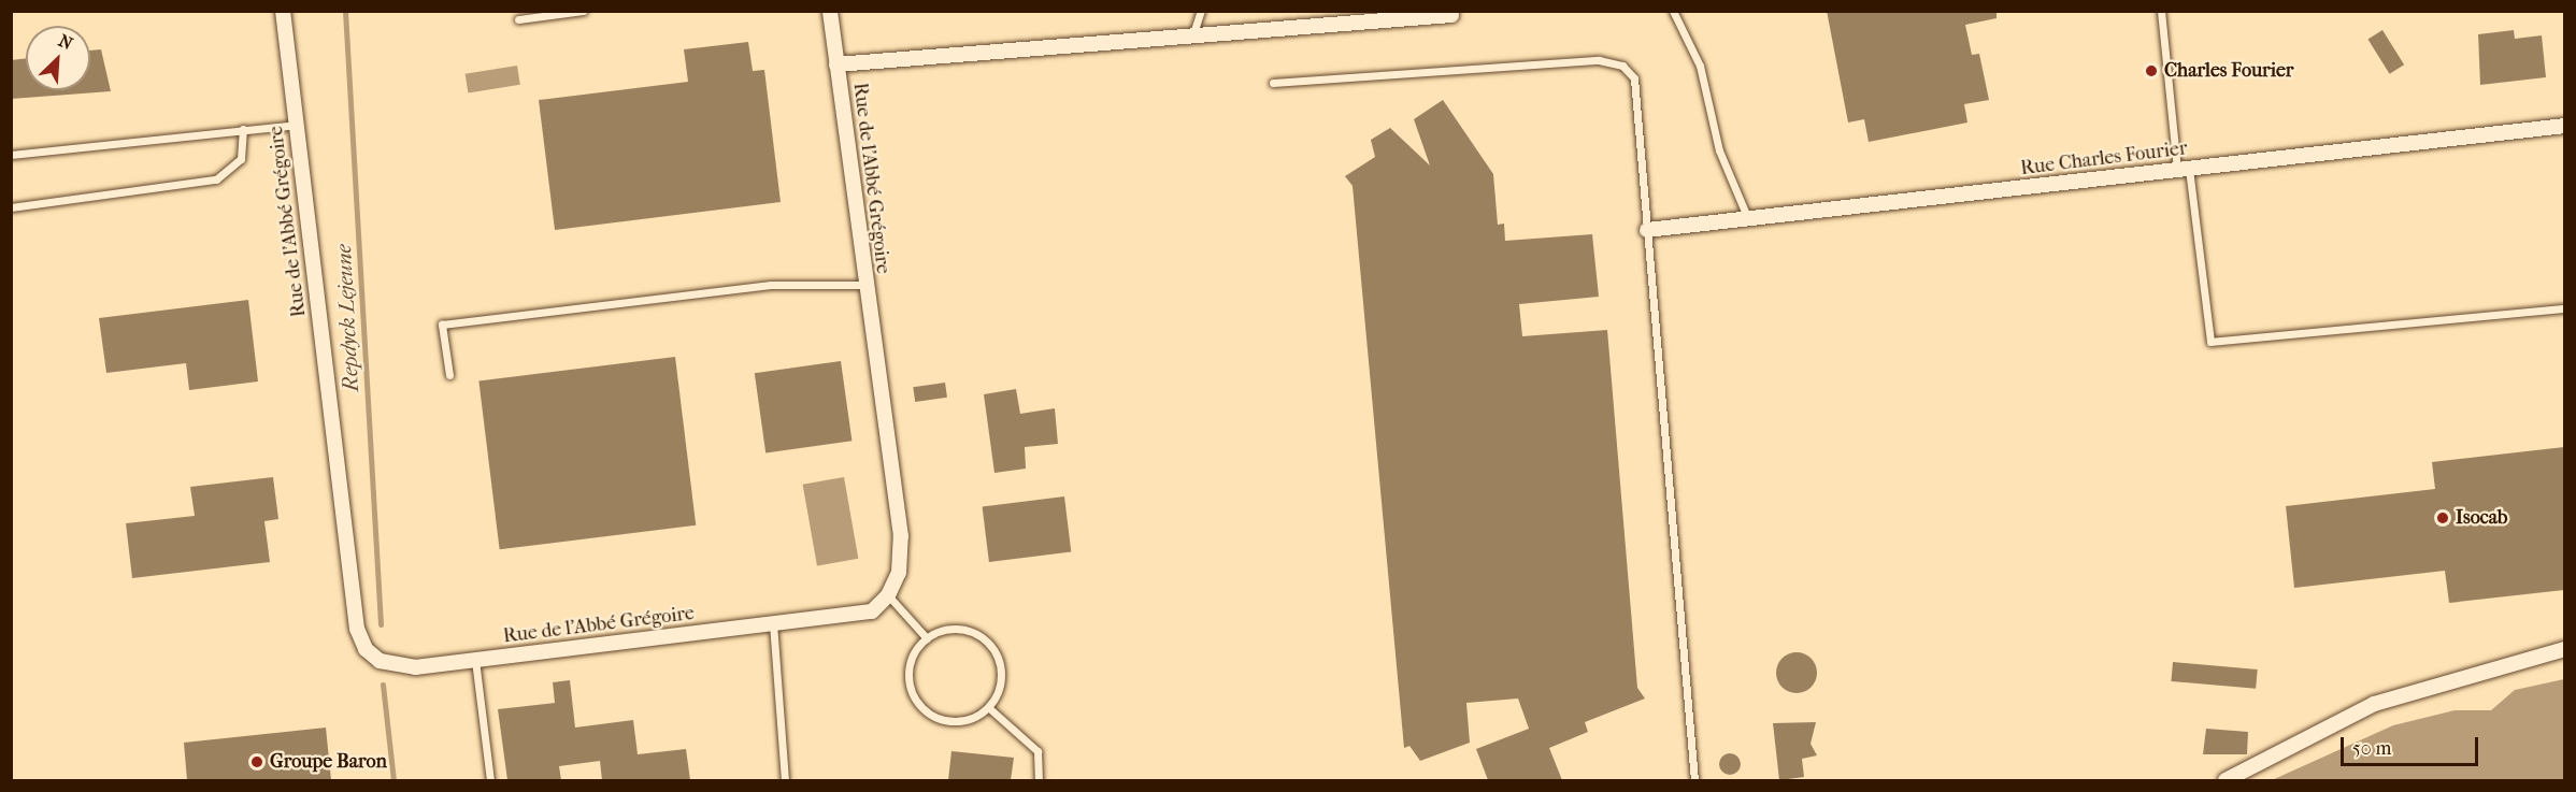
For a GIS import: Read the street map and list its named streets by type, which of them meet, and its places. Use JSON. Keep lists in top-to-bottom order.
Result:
{
  "streets": {
    "street": ["Rue Charles Fourier", "Rue de l'Abbé Grégoire"]
  },
  "water": ["Repdyck Lejeune"],
  "places": ["Charles Fourier", "Isocab", "Groupe Baron"],
  "scale_bar": "50 m",
  "north": "top right"
}
